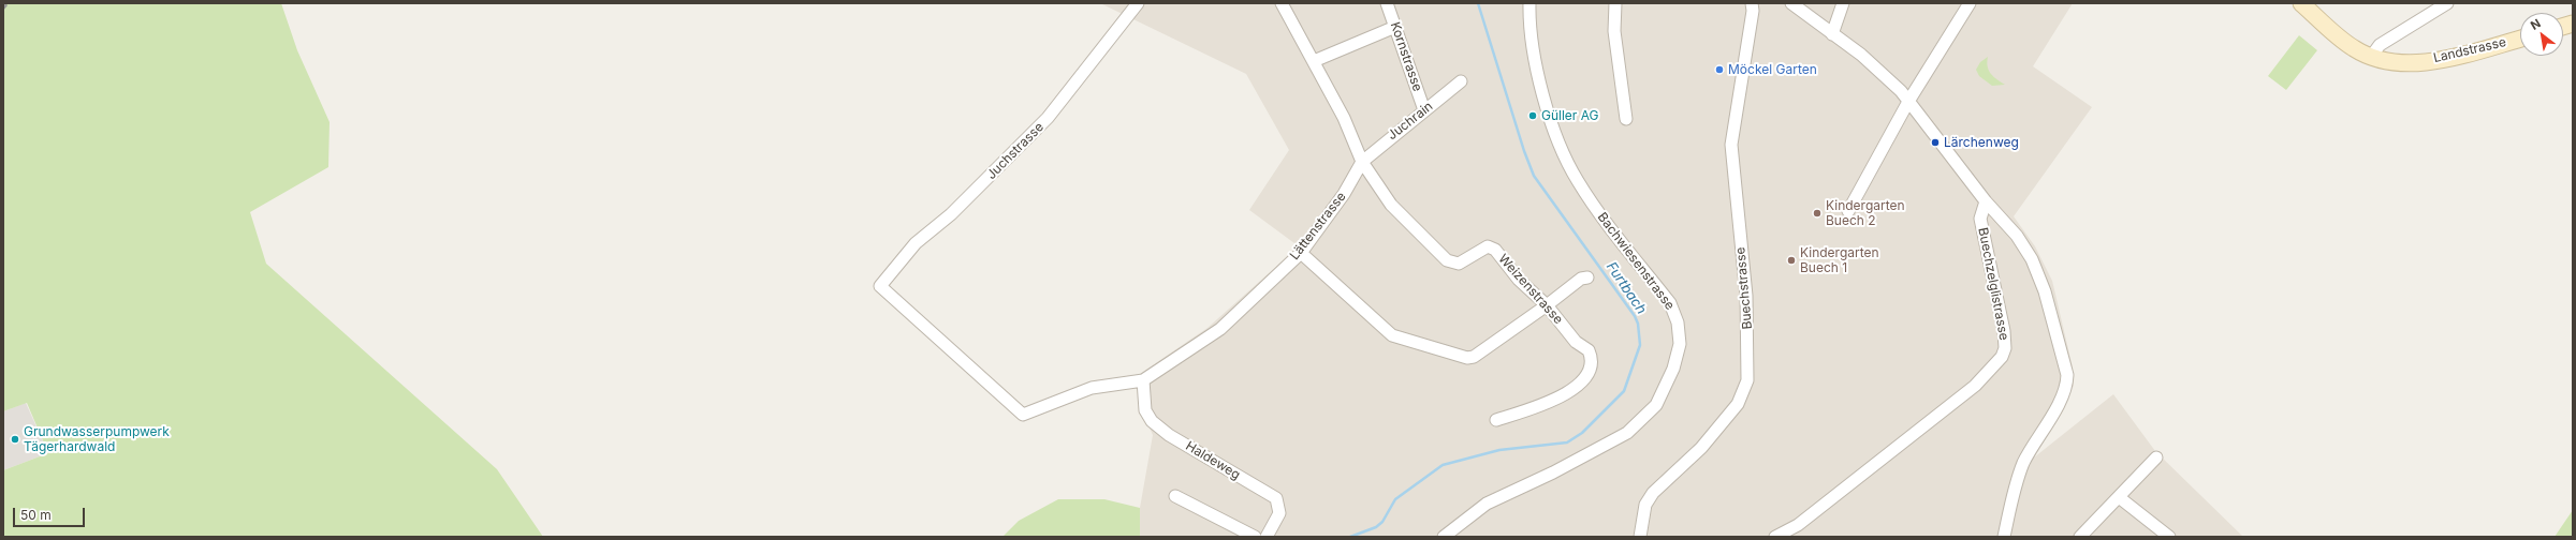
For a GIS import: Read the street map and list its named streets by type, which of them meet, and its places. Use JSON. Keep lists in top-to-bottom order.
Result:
{
  "streets": {
    "main road": ["Landstrasse"],
    "street": [
      "Kornstrasse",
      "Juchrain",
      "Juchstrasse",
      "Lättenstrasse",
      "Bachwiesenstrasse",
      "Buechzelglistrasse",
      "Buechstrasse",
      "Weizenstrasse",
      "Haldeweg"
    ]
  },
  "crossings": [
    ["Kornstrasse", "Juchrain"],
    ["Juchrain", "Lättenstrasse"],
    ["Juchrain", "Weizenstrasse"],
    ["Juchstrasse", "Lättenstrasse"],
    ["Lättenstrasse", "Weizenstrasse"],
    ["Lättenstrasse", "Haldeweg"]
  ],
  "water": ["Furtbach"],
  "places": [
    "Möckel Garten",
    "Güller AG",
    "Lärchenweg",
    "Kindergarten Buech 2",
    "Kindergarten Buech 1",
    "Grundwasserpumpwerk Tägerhardwald"
  ],
  "scale_bar": "50 m",
  "north": "top left"
}
